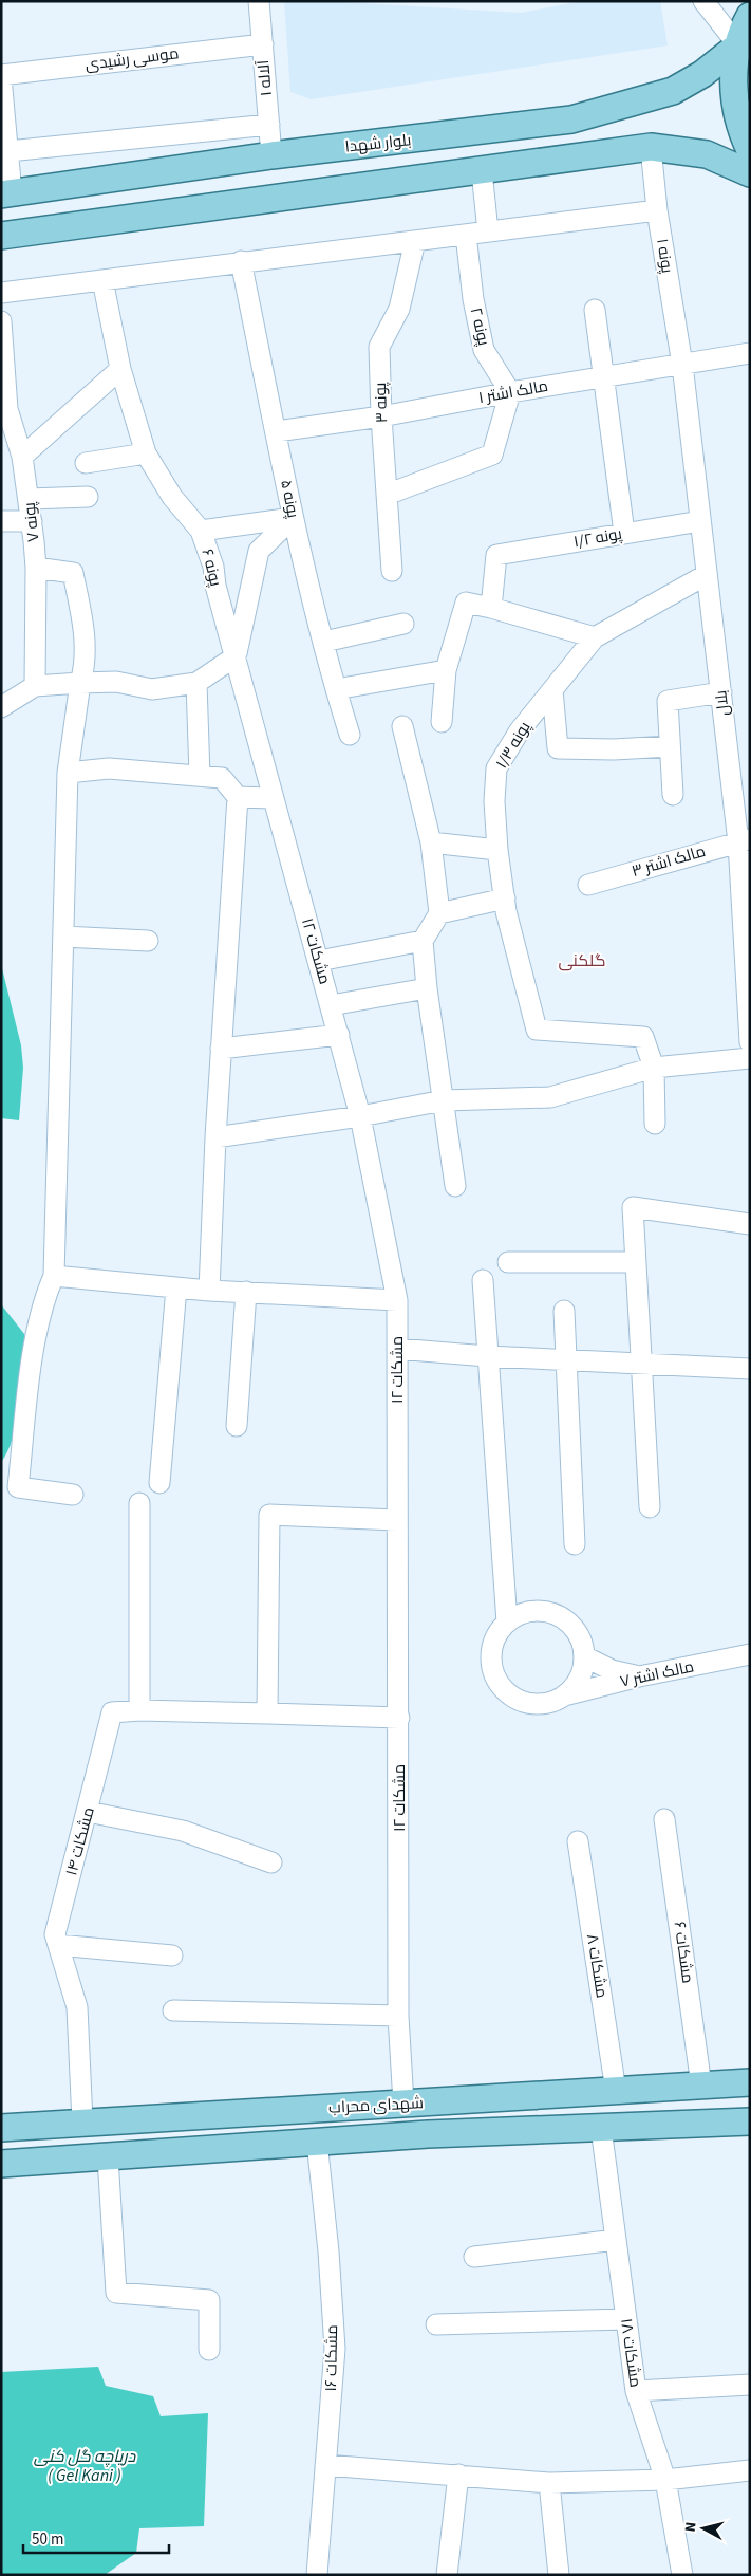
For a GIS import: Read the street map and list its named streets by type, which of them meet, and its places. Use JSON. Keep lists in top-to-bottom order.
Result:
{
  "streets": {
    "main road": ["بلوار شهدا", "شهدای محراب"],
    "street": [
      "موسی رشیدی",
      "آلاله ۱",
      "پونه ۱",
      "پونه ۲",
      "مالک اشتر ۱",
      "پونه ۳",
      "پونه ۵",
      "پونه ۷",
      "پونه ۱/۲",
      "پونه ۶",
      "بلال",
      "پونه ۱/۳",
      "مالک اشتر ۳",
      "مشکات ۱۲",
      "مالک اشتر ۷",
      "مشکات ۱۴",
      "مشکات ۶",
      "مشکات ۸",
      "مشکات ۱۸",
      "مشکات ۱۶"
    ]
  },
  "crossings": [
    ["موسی رشیدی", "آلاله ۱"],
    ["آلاله ۱", "بلوار شهدا"],
    ["پونه ۱", "مالک اشتر ۱"],
    ["پونه ۱", "بلال"],
    ["پونه ۲", "مالک اشتر ۱"],
    ["مالک اشتر ۱", "پونه ۳"],
    ["مالک اشتر ۱", "پونه ۵"],
    ["مالک اشتر ۱", "بلال"],
    ["پونه ۱/۲", "بلال"],
    ["پونه ۶", "مشکات ۱۲"],
    ["بلال", "پونه ۱/۳"],
    ["بلال", "مالک اشتر ۳"],
    ["مشکات ۱۲", "مشکات ۱۴"],
    ["مشکات ۱۲", "شهدای محراب"],
    ["مشکات ۱۴", "شهدای محراب"],
    ["مشکات ۶", "شهدای محراب"],
    ["مشکات ۸", "شهدای محراب"],
    ["شهدای محراب", "مشکات ۱۸"],
    ["شهدای محراب", "مشکات ۱۶"]
  ],
  "districts": ["گلکنی"],
  "water": ["دریاچه گل کنی ( Gel Kani )"],
  "scale_bar": "50 m",
  "north": "left"
}
